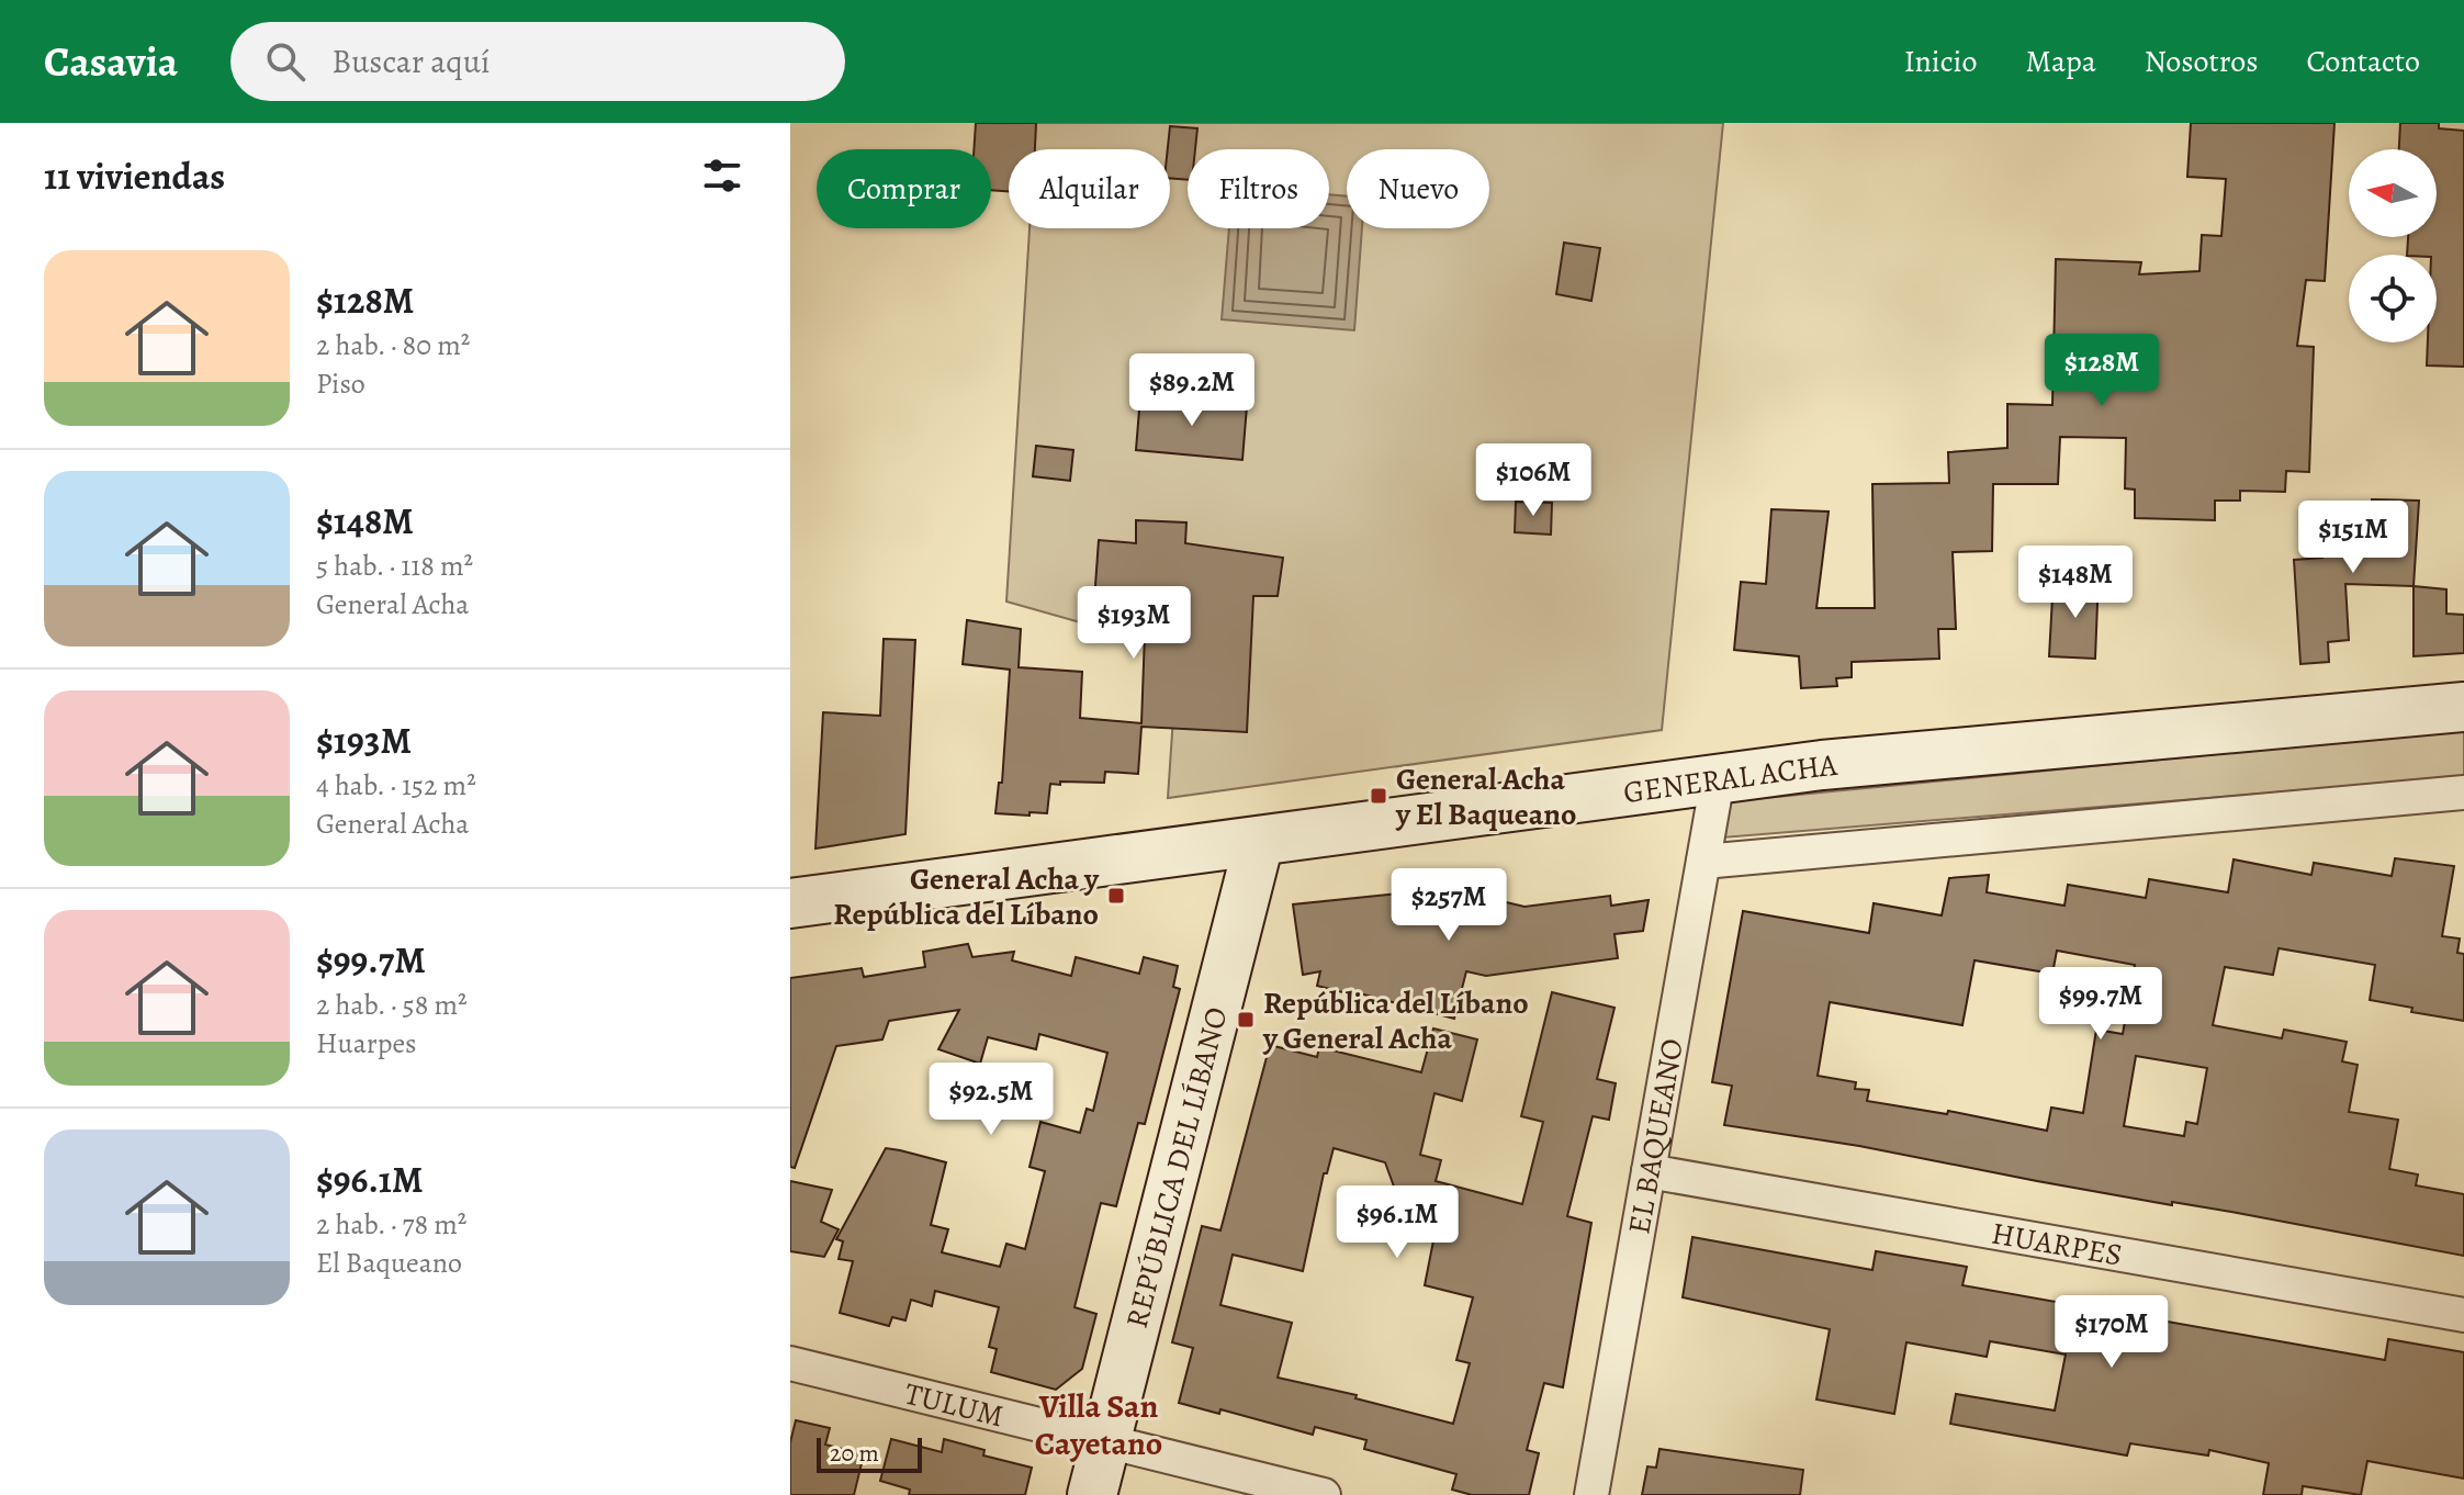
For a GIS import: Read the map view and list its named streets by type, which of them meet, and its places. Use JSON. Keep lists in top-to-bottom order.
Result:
{
  "streets": {
    "main road": ["GENERAL ACHA", "REPÚBLICA DEL LÍBANO"],
    "street": ["EL BAQUEANO", "HUARPES", "TULUM"]
  },
  "crossings": [
    ["GENERAL ACHA", "EL BAQUEANO"],
    ["GENERAL ACHA", "REPÚBLICA DEL LÍBANO"],
    ["EL BAQUEANO", "HUARPES"],
    ["REPÚBLICA DEL LÍBANO", "TULUM"]
  ],
  "districts": ["Villa San Cayetano"],
  "places": {
    "transit": ["General Acha y El Baqueano", "General Acha y República del Líbano", "República del Líbano y General Acha"]
  },
  "scale_bar": "20 m",
  "north": "left",
  "page": {
    "header": "Casavia",
    "search": "Buscar aquí",
    "nav": [
      "Inicio",
      "Mapa",
      "Nosotros",
      "Contacto"
    ],
    "heading": "11 viviendas",
    "chip": [
      "Comprar",
      "Alquilar",
      "Filtros",
      "Nuevo"
    ],
    "list": [
      {
        "name": "$128M",
        "note": "2 hab. · 80 m² · Piso"
      },
      {
        "name": "$148M",
        "note": "5 hab. · 118 m² · General Acha"
      },
      {
        "name": "$193M",
        "note": "4 hab. · 152 m² · General Acha"
      },
      {
        "name": "$99.7M",
        "note": "2 hab. · 58 m² · Huarpes"
      },
      {
        "name": "$96.1M",
        "note": "2 hab. · 78 m² · El Baqueano"
      }
    ],
    "price": [
      "$128M",
      "$89.2M",
      "$106M",
      "$151M",
      "$148M",
      "$193M",
      "$257M",
      "$99.7M",
      "$92.5M",
      "$96.1M",
      "$170M"
    ],
    "scale": "20 m"
  }
}
